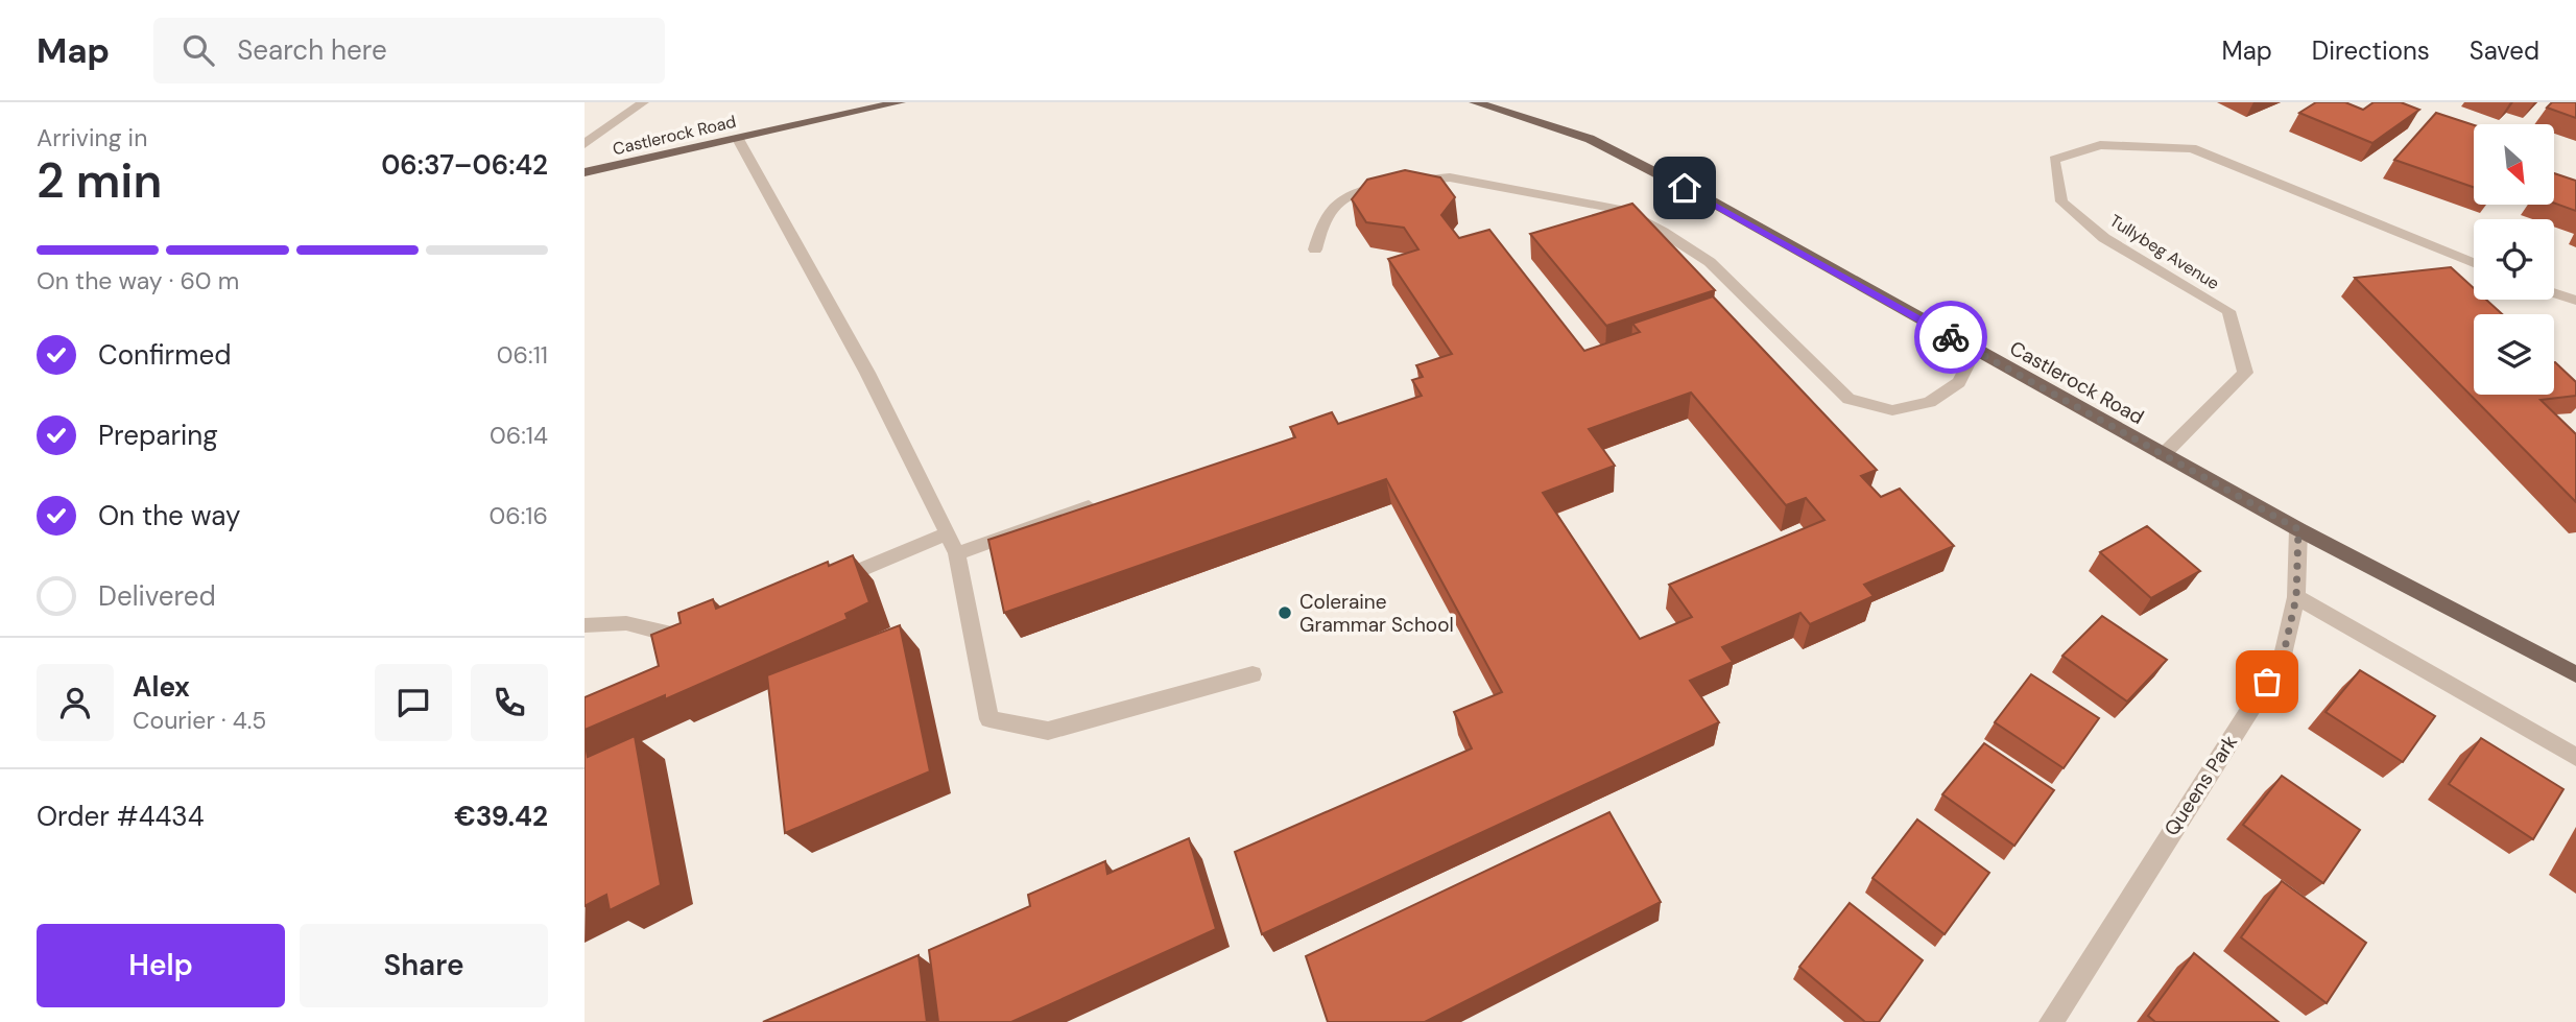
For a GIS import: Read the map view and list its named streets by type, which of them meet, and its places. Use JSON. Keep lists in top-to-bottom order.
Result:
{
  "streets": {
    "main road": ["Castlerock Road"],
    "street": ["Tullybeg Avenue", "Queens Park"]
  },
  "crossings": [
    ["Castlerock Road", "Tullybeg Avenue"],
    ["Castlerock Road", "Queens Park"]
  ],
  "places": ["Coleraine Grammar School"],
  "north": "bottom right",
  "page": {
    "header": "Map",
    "search": "Search here",
    "nav": ["Map", "Directions", "Saved"],
    "heading": ["2 min", "Arriving in", "06:37–06:42"],
    "panel": [
      "Alex",
      "Courier · 4.5",
      "Order #4434",
      "€39.42"
    ],
    "bar": "On the way · 60 m",
    "list": [
      ["Confirmed", "06:11"],
      ["Preparing", "06:14"],
      ["On the way", "06:16"],
      "Delivered"
    ],
    "buttons": ["Help", "Share"]
  }
}
